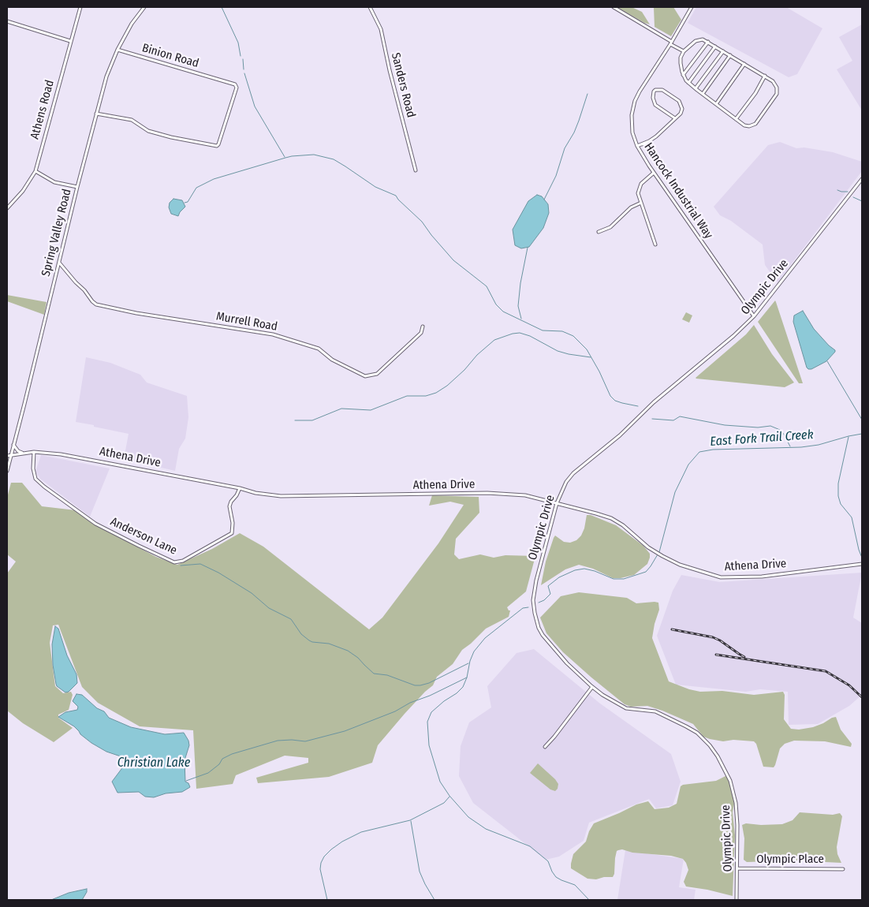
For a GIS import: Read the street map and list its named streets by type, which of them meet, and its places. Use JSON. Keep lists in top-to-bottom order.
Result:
{
  "streets": {
    "street": [
      "Binion Road",
      "Sanders Road",
      "Athens Road",
      "Hancock Industrial Way",
      "Spring Valley Road",
      "Olympic Drive",
      "Murrell Road",
      "Athena Drive",
      "Anderson Lane",
      "Olympic Place"
    ]
  },
  "crossings": [
    ["Binion Road", "Spring Valley Road"],
    ["Hancock Industrial Way", "Olympic Drive"],
    ["Spring Valley Road", "Murrell Road"],
    ["Spring Valley Road", "Athena Drive"],
    ["Olympic Drive", "Athena Drive"],
    ["Olympic Drive", "Olympic Place"],
    ["Athena Drive", "Anderson Lane"]
  ],
  "water": ["East Fork Trail Creek", "Christian Lake"]
}
